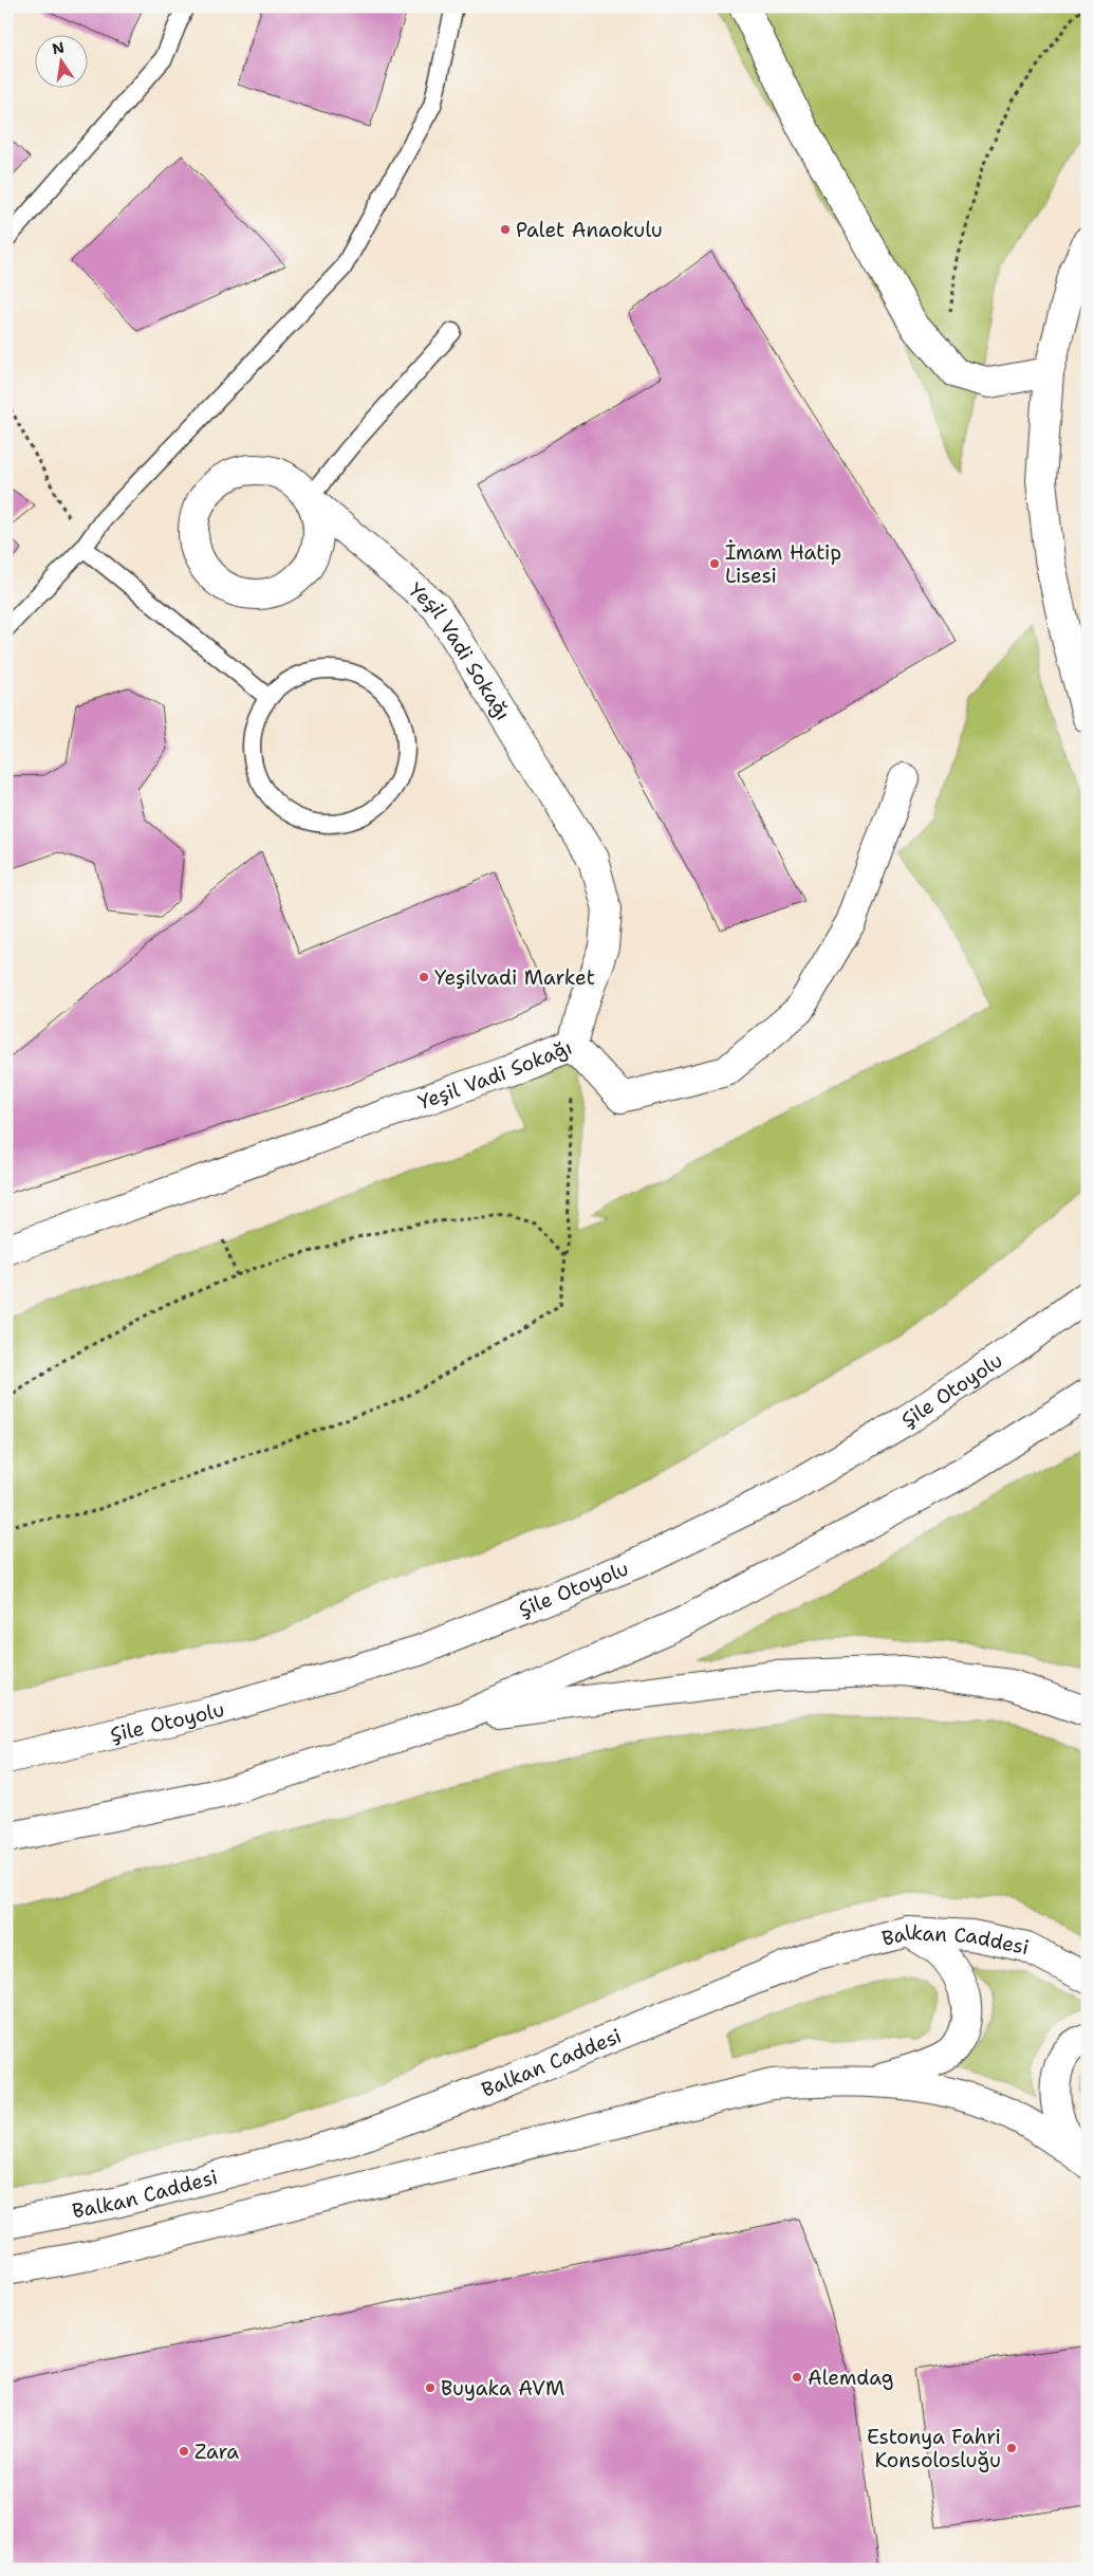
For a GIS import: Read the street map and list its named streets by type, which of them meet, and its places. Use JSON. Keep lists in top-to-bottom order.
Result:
{
  "streets": {
    "main road": ["Yeşil Vadi Sokağı", "Şile Otoyolu", "Balkan Caddesi"]
  },
  "places": [
    "Palet Anaokulu",
    "İmam Hatip Lisesi",
    "Yeşilvadi Market",
    "Alemdag",
    "Buyaka AVM",
    "Estonya Fahri Konsolosluğu",
    "Zara"
  ],
  "north": "top"
}
